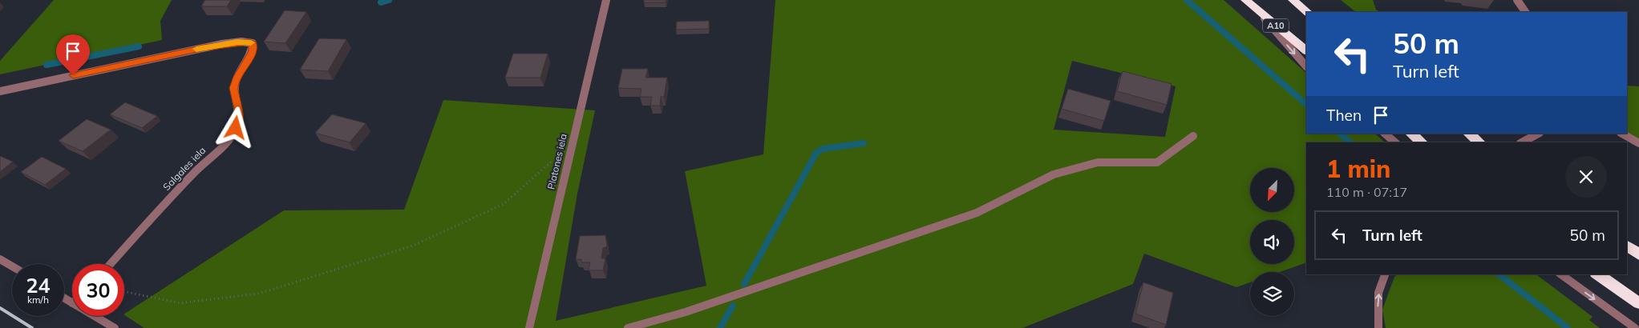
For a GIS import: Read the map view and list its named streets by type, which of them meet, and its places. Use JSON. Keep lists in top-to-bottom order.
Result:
{
  "streets": {
    "highway": ["A10"],
    "street": ["Platones iela", "Salgales iela"]
  },
  "north": "bottom left",
  "page": {
    "turn": ["50 m", "Turn left"],
    "then": "Then",
    "heading": ["1 min", "110 m · 07:17"],
    "list": [
      {
        "name": "Turn left",
        "value": "50 m"
      }
    ],
    "speed": "24 km/h",
    "limit": "30"
  }
}
